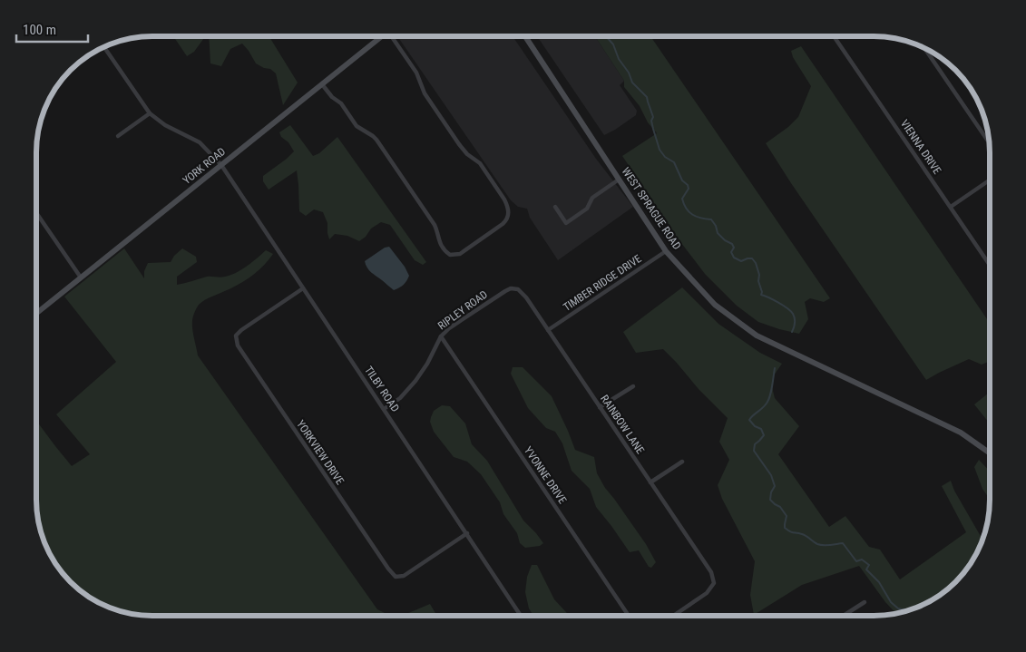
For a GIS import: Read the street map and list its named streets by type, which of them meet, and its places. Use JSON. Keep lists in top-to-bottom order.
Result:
{
  "streets": {
    "street": [
      "VIENNA DRIVE",
      "YORK ROAD",
      "WEST SPRAGUE ROAD",
      "TIMBER RIDGE DRIVE",
      "RIPLEY ROAD",
      "TILBY ROAD",
      "RAINBOW LANE",
      "YORKVIEW DRIVE",
      "YVONNE DRIVE"
    ]
  },
  "crossings": [
    ["YORK ROAD", "TILBY ROAD"],
    ["WEST SPRAGUE ROAD", "TIMBER RIDGE DRIVE"],
    ["TIMBER RIDGE DRIVE", "RAINBOW LANE"],
    ["RIPLEY ROAD", "TILBY ROAD"],
    ["RIPLEY ROAD", "RAINBOW LANE"],
    ["RIPLEY ROAD", "YVONNE DRIVE"],
    ["TILBY ROAD", "YORKVIEW DRIVE"]
  ],
  "scale_bar": "100 m"
}
